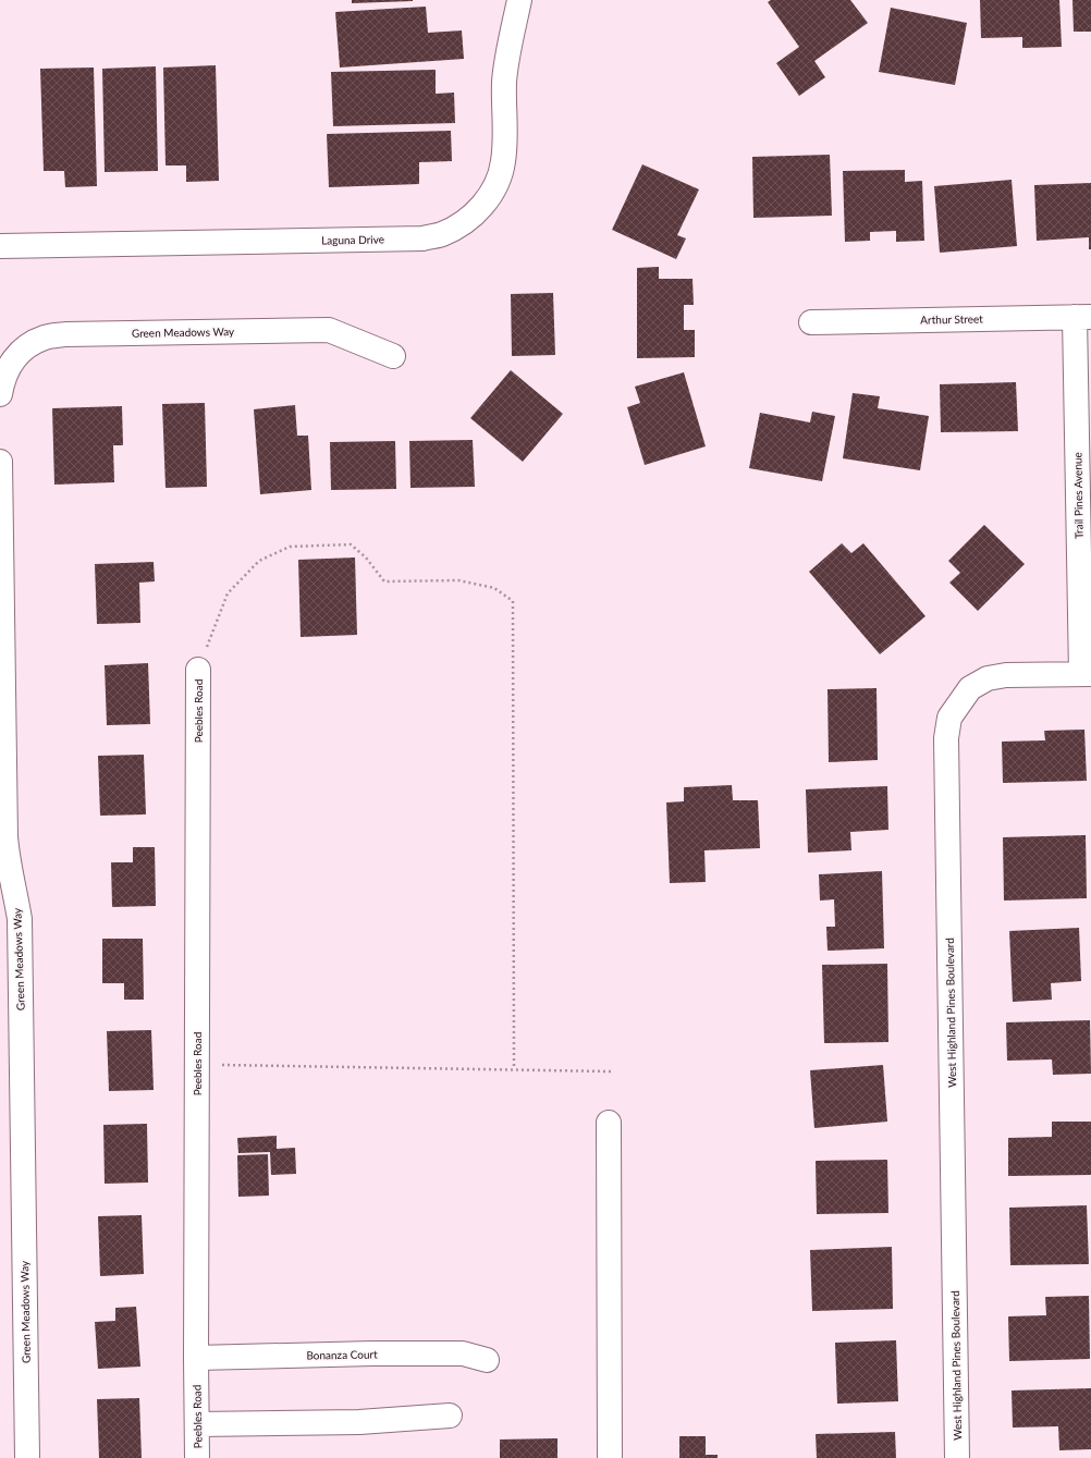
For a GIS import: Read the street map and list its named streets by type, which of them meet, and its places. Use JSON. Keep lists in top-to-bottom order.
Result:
{
  "streets": {
    "street": [
      "Laguna Drive",
      "Arthur Street",
      "Green Meadows Way",
      "Trail Pines Avenue",
      "Peebles Road",
      "West Highland Pines Boulevard",
      "Bonanza Court"
    ]
  },
  "crossings": [
    ["Arthur Street", "Trail Pines Avenue"],
    ["Trail Pines Avenue", "West Highland Pines Boulevard"],
    ["Peebles Road", "Bonanza Court"]
  ]
}
